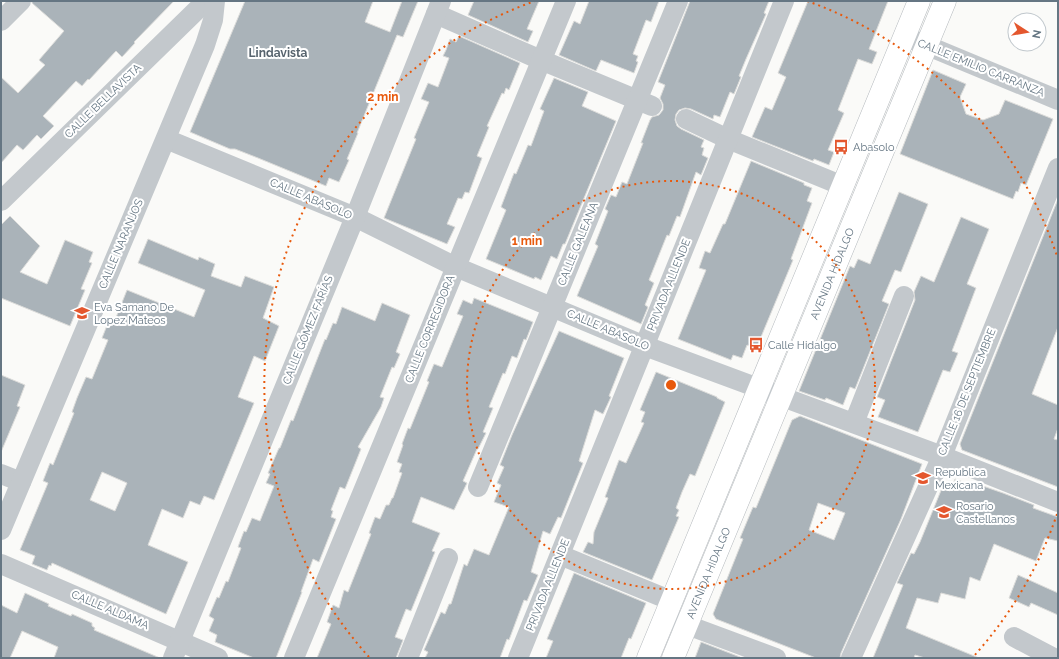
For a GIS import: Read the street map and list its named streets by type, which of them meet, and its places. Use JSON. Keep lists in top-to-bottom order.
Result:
{
  "streets": {
    "main road": ["AVENIDA HIDALGO"],
    "street": [
      "CALLE EMILIO CARRANZA",
      "CALLE BELLAVISTA",
      "CALLE ABASOLO",
      "CALLE NARANJOS",
      "CALLE GALEANA",
      "PRIVADA ALLENDE",
      "CALLE CORREGIDORA",
      "CALLE GÓMEZ FARÍAS",
      "CALLE 16 DE SEPTIEMBRE",
      "CALLE ALDAMA"
    ]
  },
  "crossings": [
    ["CALLE EMILIO CARRANZA", "AVENIDA HIDALGO"],
    ["CALLE ABASOLO", "CALLE NARANJOS"],
    ["CALLE ABASOLO", "CALLE GALEANA"],
    ["CALLE ABASOLO", "AVENIDA HIDALGO"],
    ["CALLE ABASOLO", "PRIVADA ALLENDE"],
    ["CALLE ABASOLO", "CALLE CORREGIDORA"],
    ["CALLE ABASOLO", "CALLE GÓMEZ FARÍAS"],
    ["CALLE ABASOLO", "CALLE 16 DE SEPTIEMBRE"],
    ["CALLE GÓMEZ FARÍAS", "CALLE ALDAMA"]
  ],
  "districts": ["Lindavista"],
  "places": {
    "bus stop": ["Abasolo", "Calle Hidalgo"],
    "school or university": ["Eva Samano De Lopez Mateos", "Republica Mexicana", "Rosario Castellanos"]
  },
  "north": "right",
  "rings": ["2 min", "1 min"]
}
